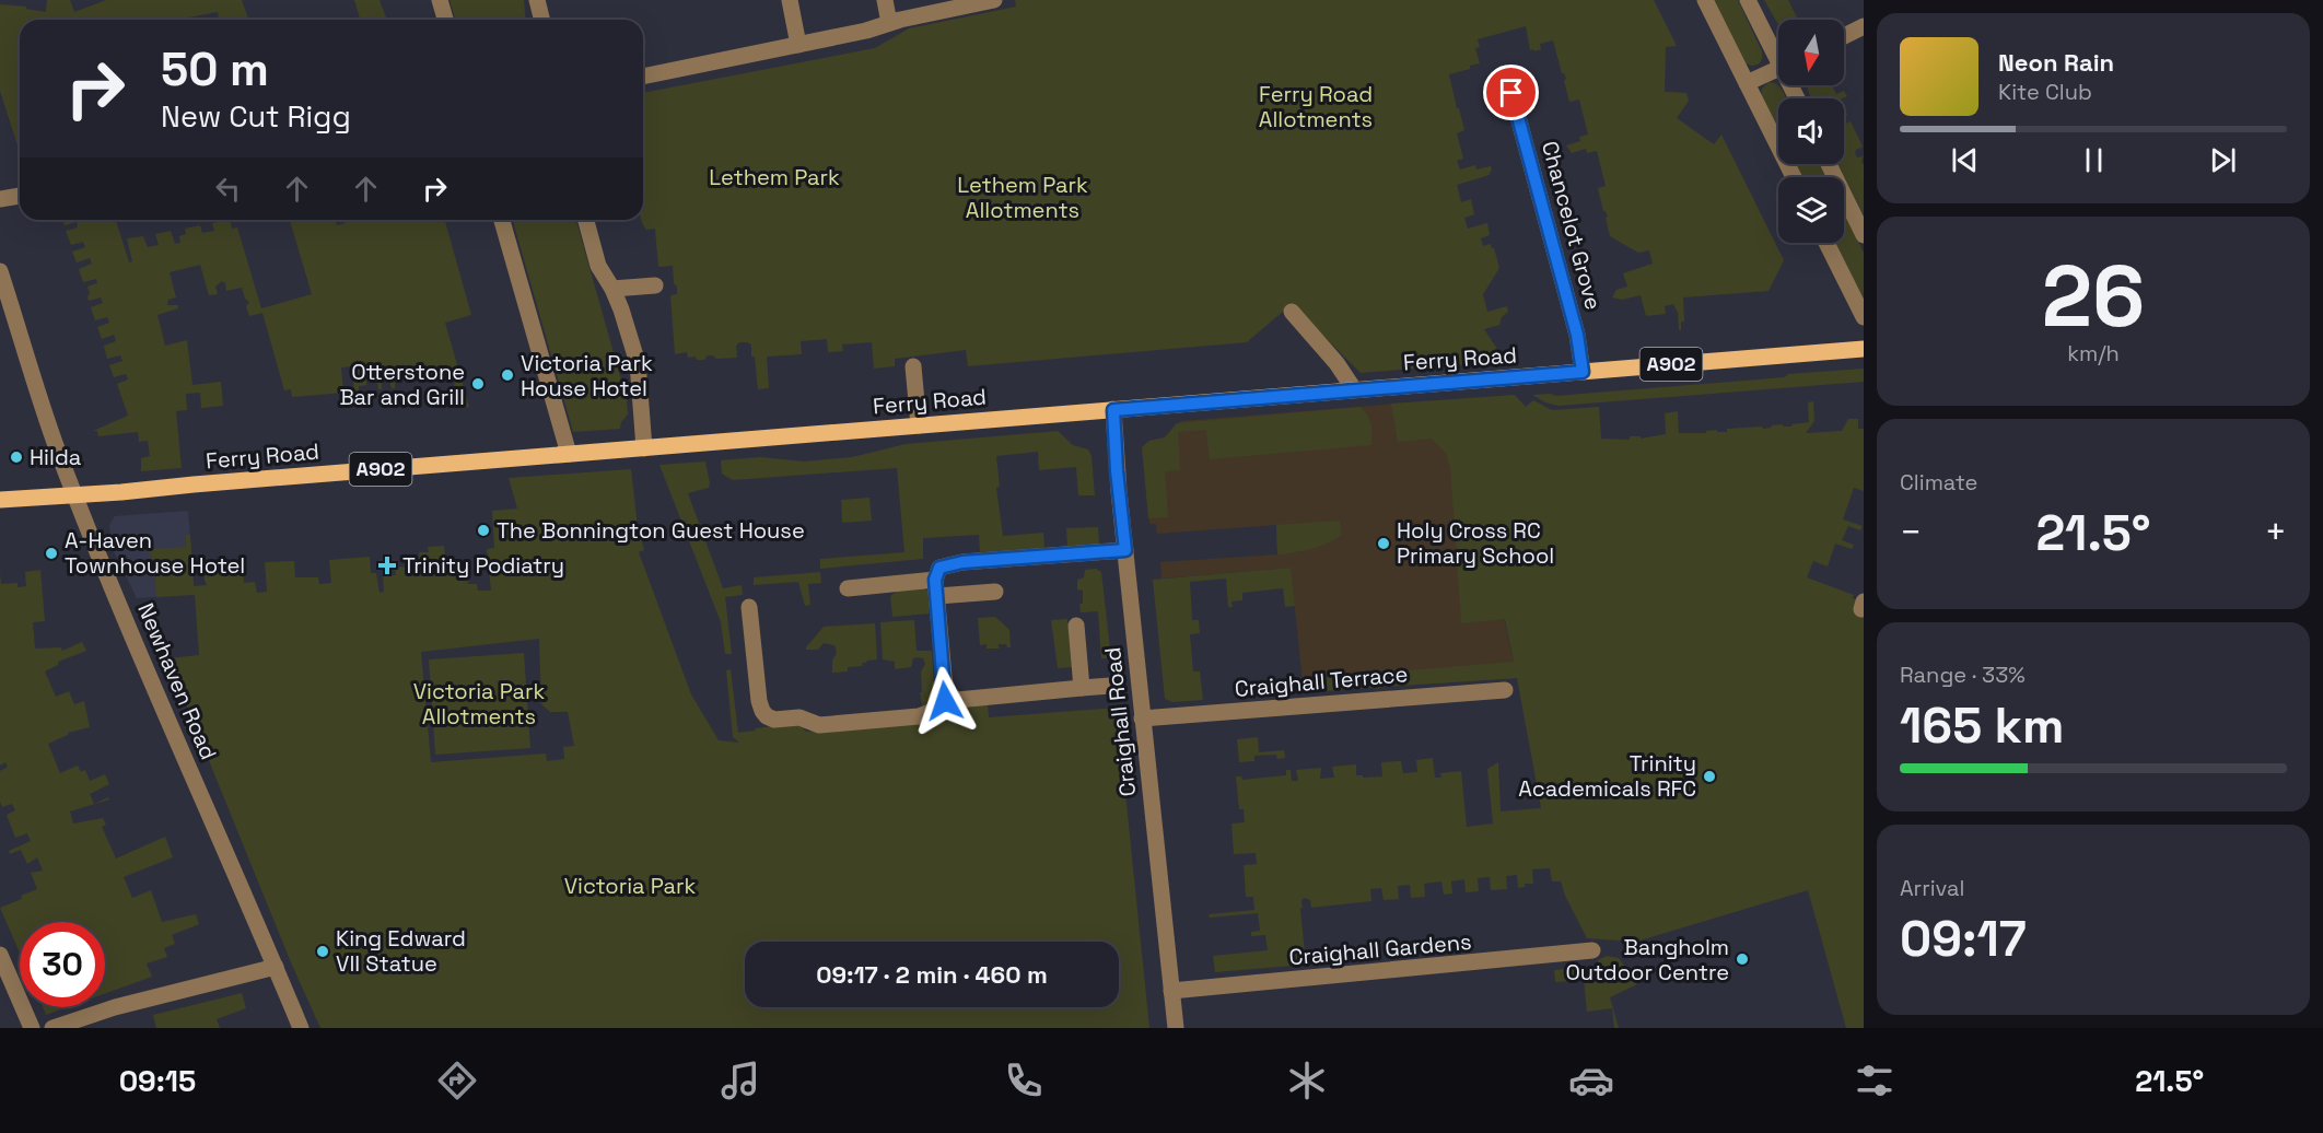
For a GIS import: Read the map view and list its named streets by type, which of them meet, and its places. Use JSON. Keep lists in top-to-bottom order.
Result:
{
  "streets": {
    "main road": ["Ferry Road", "A902"],
    "street": [
      "Chancelot Grove",
      "Newhaven Road",
      "Craighall Terrace",
      "Craighall Road",
      "Craighall Gardens"
    ]
  },
  "crossings": [
    ["Chancelot Grove", "Ferry Road"],
    ["Ferry Road", "Newhaven Road"],
    ["Ferry Road", "Craighall Road"],
    ["Craighall Terrace", "Craighall Road"],
    ["Craighall Road", "Craighall Gardens"]
  ],
  "parks": [
    "Ferry Road Allotments",
    "Lethem Park",
    "Lethem Park Allotments",
    "Victoria Park Allotments",
    "Victoria Park"
  ],
  "places": {
    "other": [
      "Victoria Park House Hotel",
      "Otterstone Bar and Grill",
      "Hilda",
      "The Bonnington Guest House",
      "Holy Cross RC Primary School",
      "A-Haven Townhouse Hotel",
      "Trinity Academicals RFC",
      "King Edward VII Statue",
      "Bangholm Outdoor Centre"
    ],
    "health": ["Trinity Podiatry"]
  },
  "north": "bottom",
  "page": {
    "turn": ["50 m", "New Cut Rigg"],
    "song": ["Neon Rain", "Kite Club"],
    "tile": [
      ["26", "km/h"],
      "Climate",
      ["Range · 33%", "165 km"],
      ["Arrival", "09:17"]
    ],
    "heat": ["−", "21.5°", "+"],
    "limit": "30",
    "trip": "09:17 · 2 min · 460 m",
    "tabs": ["09:15", "21.5°"]
  }
}
